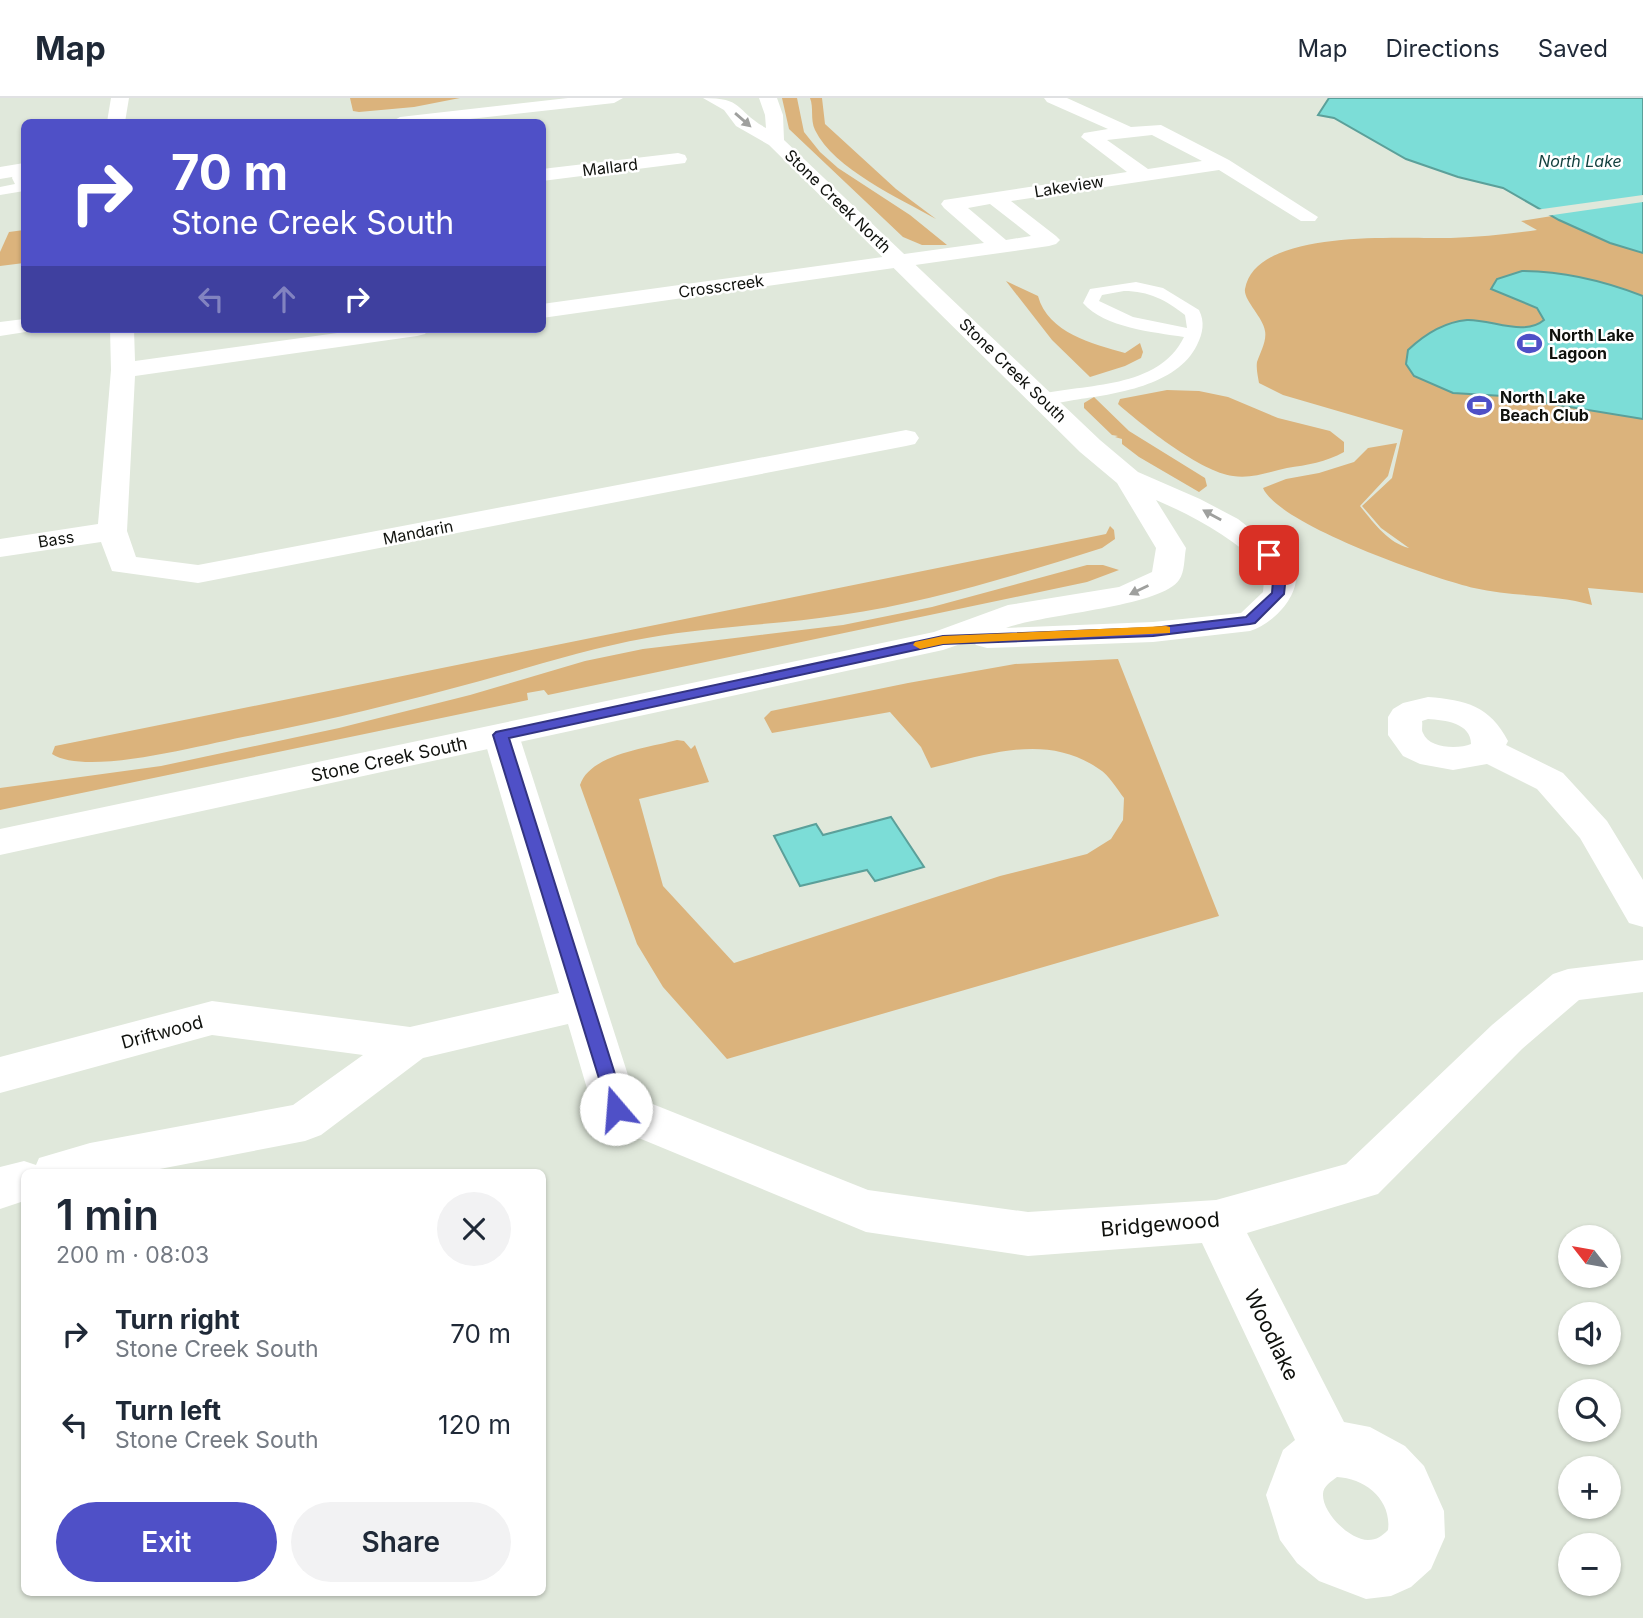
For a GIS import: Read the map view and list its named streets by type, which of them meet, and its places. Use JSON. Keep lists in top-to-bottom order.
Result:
{
  "streets": {
    "street": [
      "Mallard",
      "Lakeview",
      "Stone Creek North",
      "Crosscreek",
      "Stone Creek South",
      "Mandarin",
      "Bass",
      "Driftwood",
      "Bridgewood",
      "Woodlake"
    ]
  },
  "crossings": [
    ["Lakeview", "Stone Creek North"],
    ["Lakeview", "Crosscreek"],
    ["Lakeview", "Stone Creek South"],
    ["Stone Creek North", "Crosscreek"],
    ["Stone Creek North", "Stone Creek South"],
    ["Crosscreek", "Stone Creek South"],
    ["Mandarin", "Bass"],
    ["Driftwood", "Bridgewood"],
    ["Bridgewood", "Woodlake"]
  ],
  "water": ["North Lake"],
  "places": {
    "sports": ["North Lake Lagoon", "North Lake Beach Club"]
  },
  "north": "top left",
  "page": {
    "header": "Map",
    "nav": ["Map", "Directions", "Saved"],
    "turn": ["70 m", "Stone Creek South"],
    "heading": ["1 min", "200 m · 08:03"],
    "map_buttons": ["+", "−"],
    "list": [
      {
        "name": "Turn right",
        "note": "Stone Creek South",
        "value": "70 m"
      },
      {
        "name": "Turn left",
        "note": "Stone Creek South",
        "value": "120 m"
      }
    ],
    "buttons": ["Exit", "Share"]
  }
}
